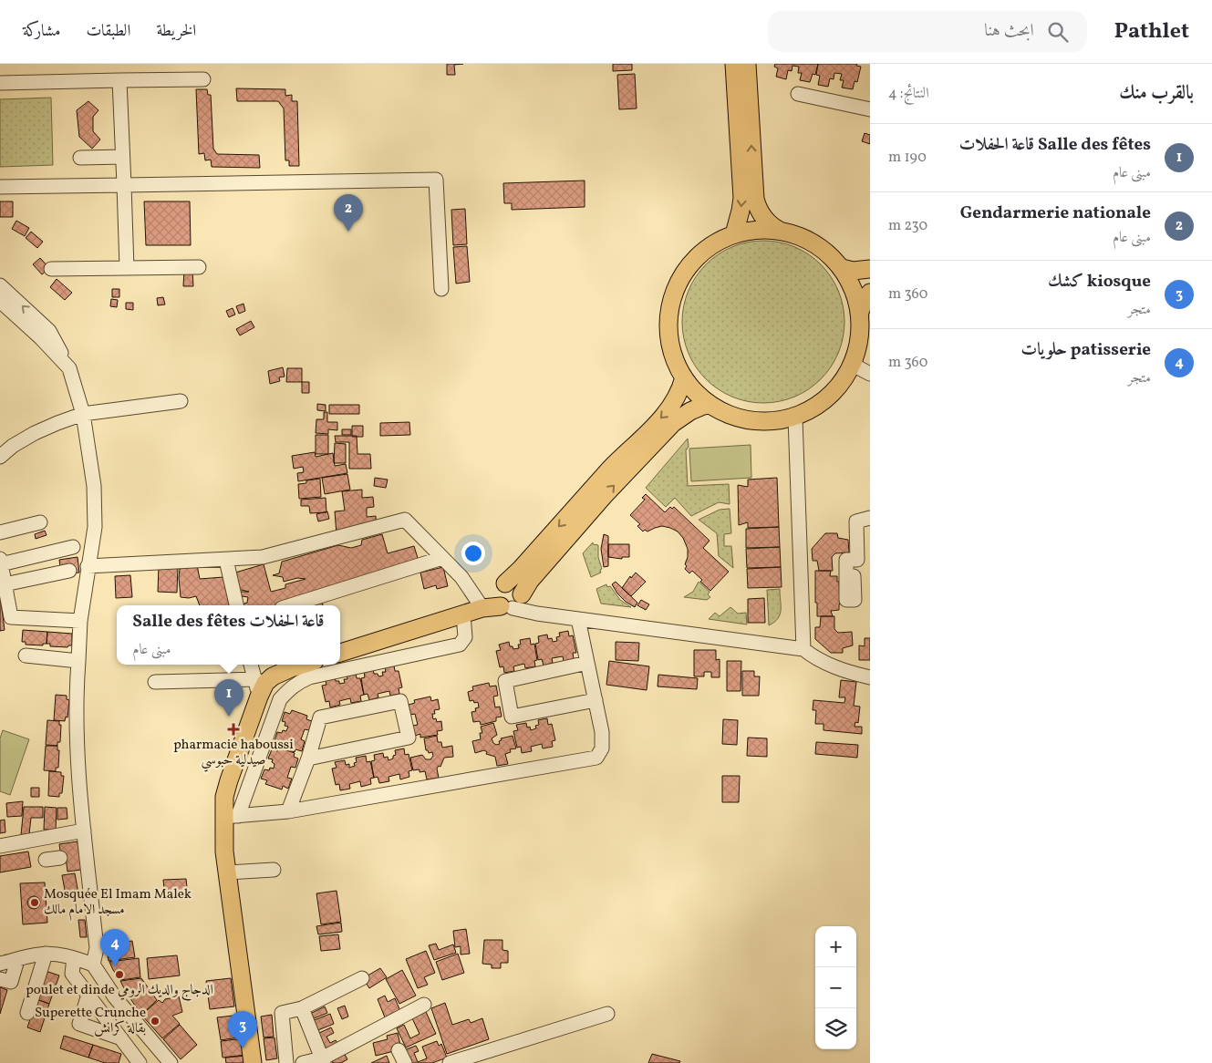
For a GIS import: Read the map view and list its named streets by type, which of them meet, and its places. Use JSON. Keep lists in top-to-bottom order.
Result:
{
  "places": {
    "health": ["pharmacie haboussi صيدلية حبوسي"],
    "other": ["Mosquée El Imam Malek مسجد الامام مالك", "poulet et dinde الدجاج والديك الرومي", "Superette Crunche بقالة كرانش"]
  },
  "page": {
    "header": "Pathlet",
    "search": "ابحث هنا",
    "nav": ["الخريطة", "الطبقات", "مشاركة"],
    "heading": ["بالقرب منك", "النتائج: 4"],
    "list": [
      {
        "mark": "1",
        "name": "Salle des fêtes قاعة الحفلات",
        "note": "مبنى عام",
        "value": "190 m"
      },
      {
        "mark": "2",
        "name": "Gendarmerie nationale",
        "note": "مبنى عام",
        "value": "230 m"
      },
      {
        "mark": "3",
        "name": "kiosque كشك",
        "note": "متجر",
        "value": "360 m"
      },
      {
        "mark": "4",
        "name": "patisserie حلويات",
        "note": "متجر",
        "value": "360 m"
      }
    ],
    "pins": [
      "2",
      "1",
      "4",
      "3"
    ],
    "popup": ["Salle des fêtes قاعة الحفلات", "مبنى عام"],
    "map_buttons": ["+", "−"]
  }
}
